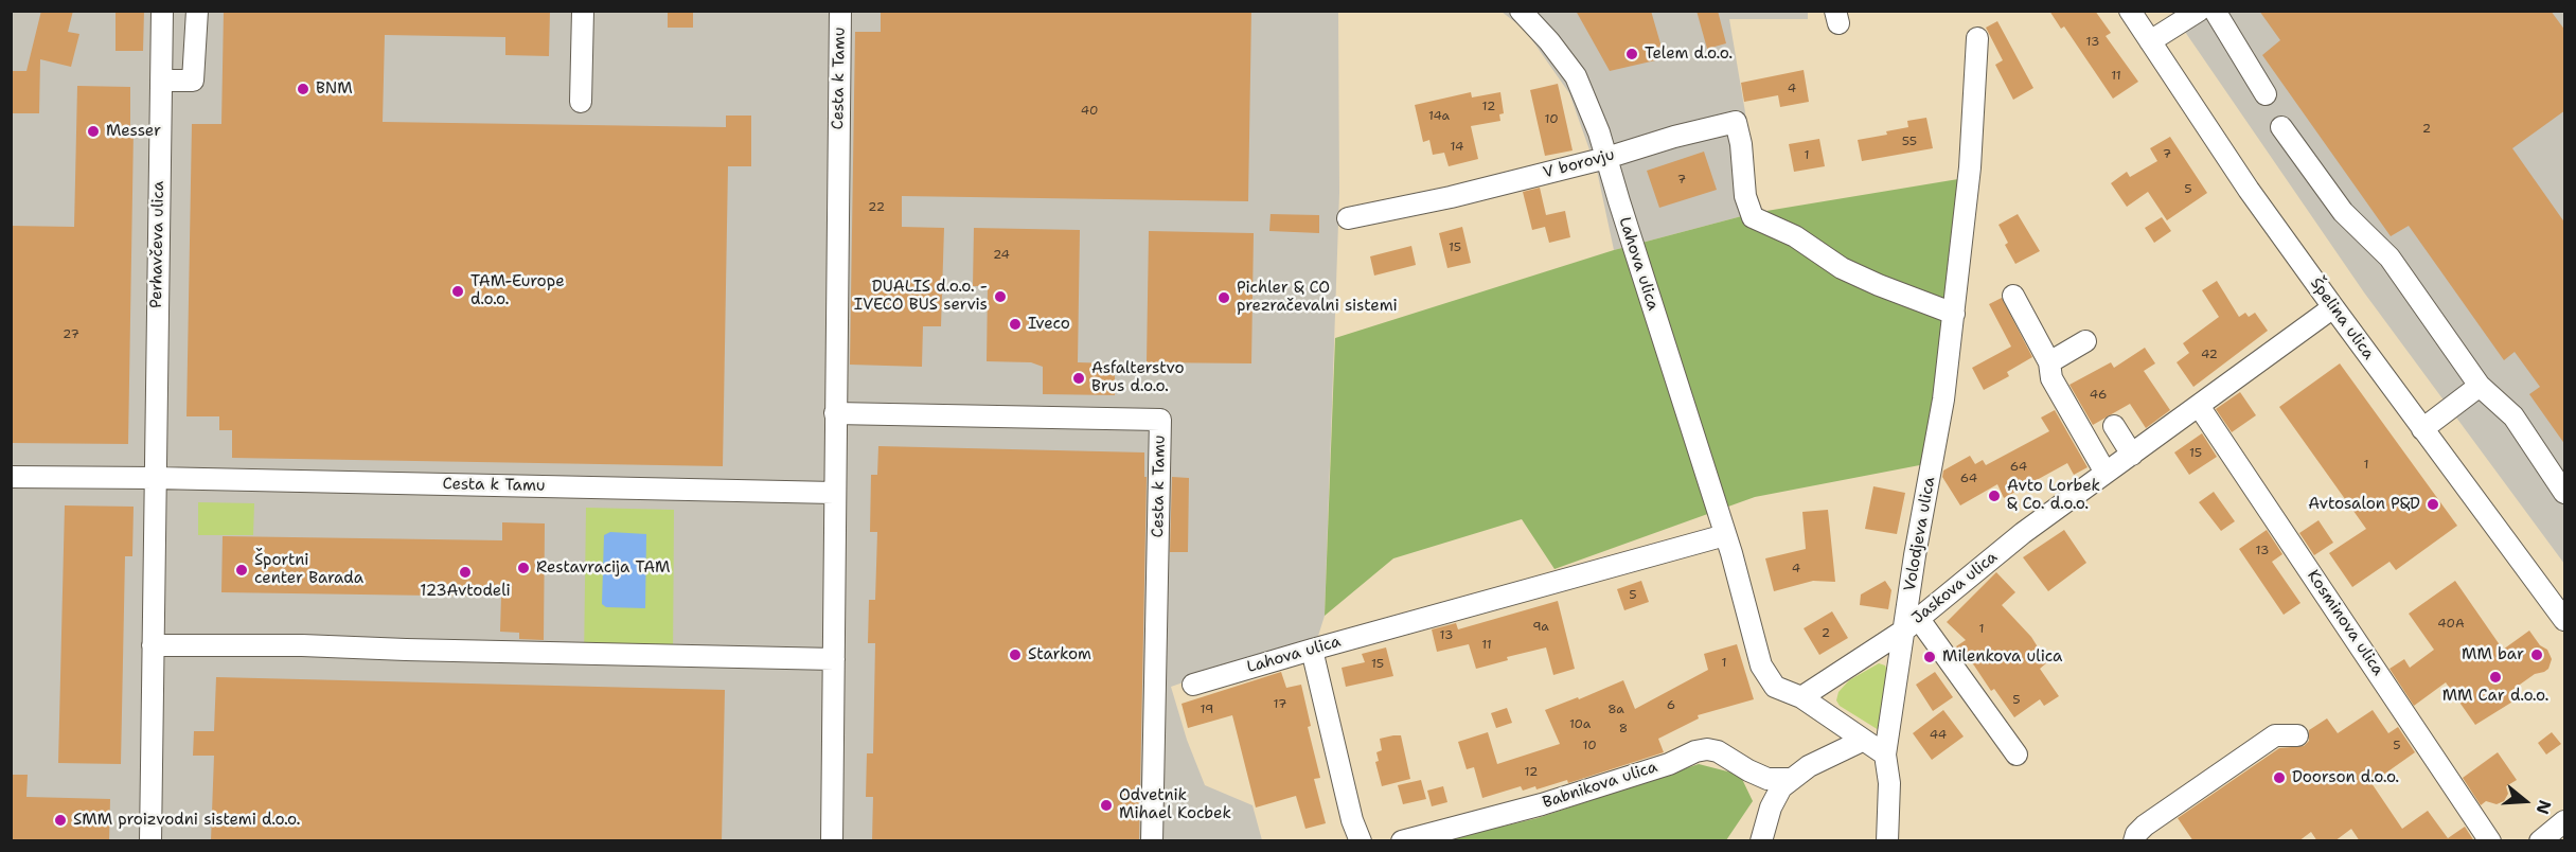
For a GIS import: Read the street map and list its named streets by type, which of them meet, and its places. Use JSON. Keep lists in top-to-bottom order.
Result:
{
  "streets": {
    "street": [
      "Cesta k Tamu",
      "V borovju",
      "Perhavčeva ulica",
      "Lahova ulica",
      "Špelina ulica",
      "Volodjeva ulica",
      "Jaskova ulica",
      "Kosminova ulica",
      "Babnikova ulica"
    ]
  },
  "crossings": [
    ["Cesta k Tamu", "Perhavčeva ulica"],
    ["V borovju", "Lahova ulica"],
    ["V borovju", "Volodjeva ulica"],
    ["Lahova ulica", "Jaskova ulica"],
    ["Špelina ulica", "Jaskova ulica"],
    ["Volodjeva ulica", "Jaskova ulica"],
    ["Jaskova ulica", "Kosminova ulica"]
  ],
  "places": [
    "Telem d.o.o.",
    "BNM",
    "Messer",
    "TAM-Europe d.o.o.",
    "DUALIS d.o.o. - IVECO BUS servis",
    "Pichler & CO prezračevalni sistemi",
    "Iveco",
    "Asfalterstvo Brus d.o.o.",
    "Avto Lorbek & Co. d.o.o.",
    "Avtosalon P&D",
    "Restavracija TAM",
    "Športni center Barada",
    "123Avtodeli",
    "Starkom",
    "MM bar",
    "Milenkova ulica",
    "MM Car d.o.o.",
    "Doorson d.o.o.",
    "Odvetnik Mihael Kocbek",
    "SMM proizvodni sistemi d.o.o."
  ],
  "house_numbers": [
    "13",
    "11",
    "4",
    "12",
    "40",
    "14a",
    "10",
    "2",
    "55",
    "14",
    "7",
    "1",
    "7",
    "5",
    "22",
    "15",
    "24",
    "27",
    "42",
    "46",
    "15",
    "1",
    "64",
    "64",
    "13",
    "4",
    "5",
    "40A",
    "9a",
    "1",
    "2",
    "13",
    "11",
    "1",
    "15",
    "5",
    "17",
    "6",
    "19",
    "8a",
    "10a",
    "8",
    "44",
    "10",
    "5",
    "12"
  ],
  "north": "right"
}
